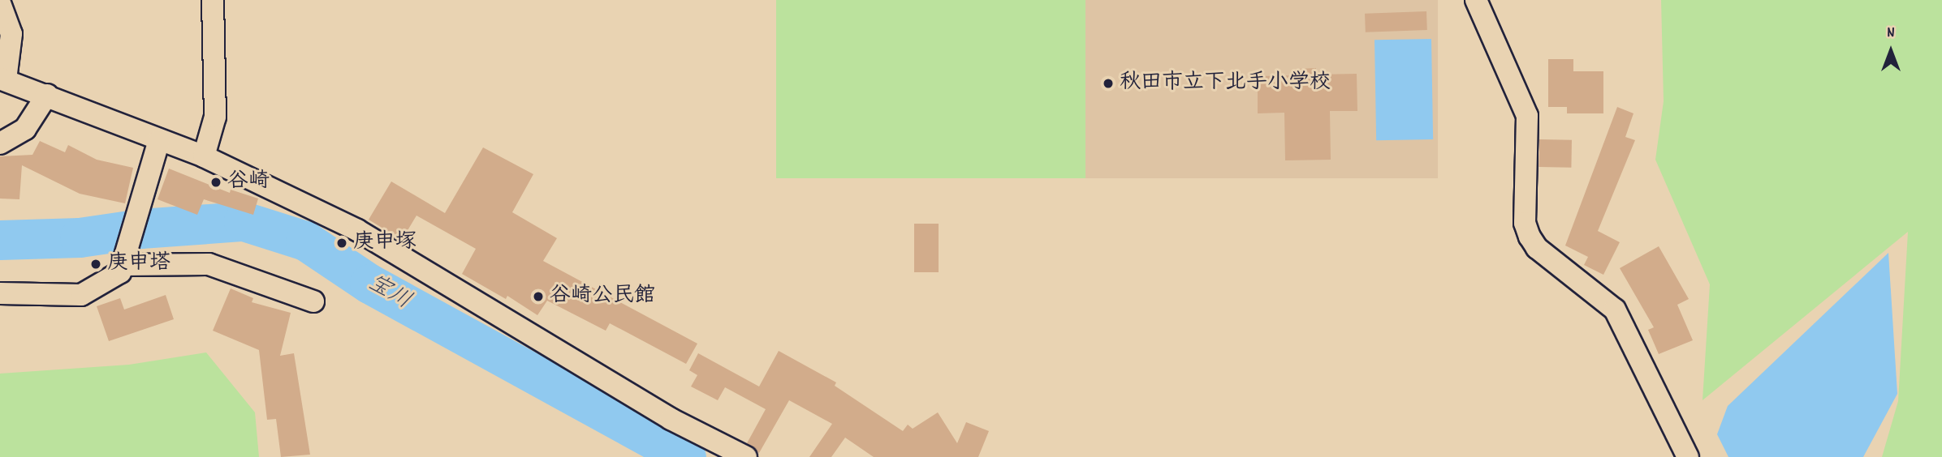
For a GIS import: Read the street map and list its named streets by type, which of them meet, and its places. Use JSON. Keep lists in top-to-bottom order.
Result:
{
  "water": ["宝川"],
  "places": [
    "秋田市立下北手小学校",
    "谷崎",
    "庚申塚",
    "庚申塔",
    "谷崎公民館"
  ],
  "north": "top"
}
